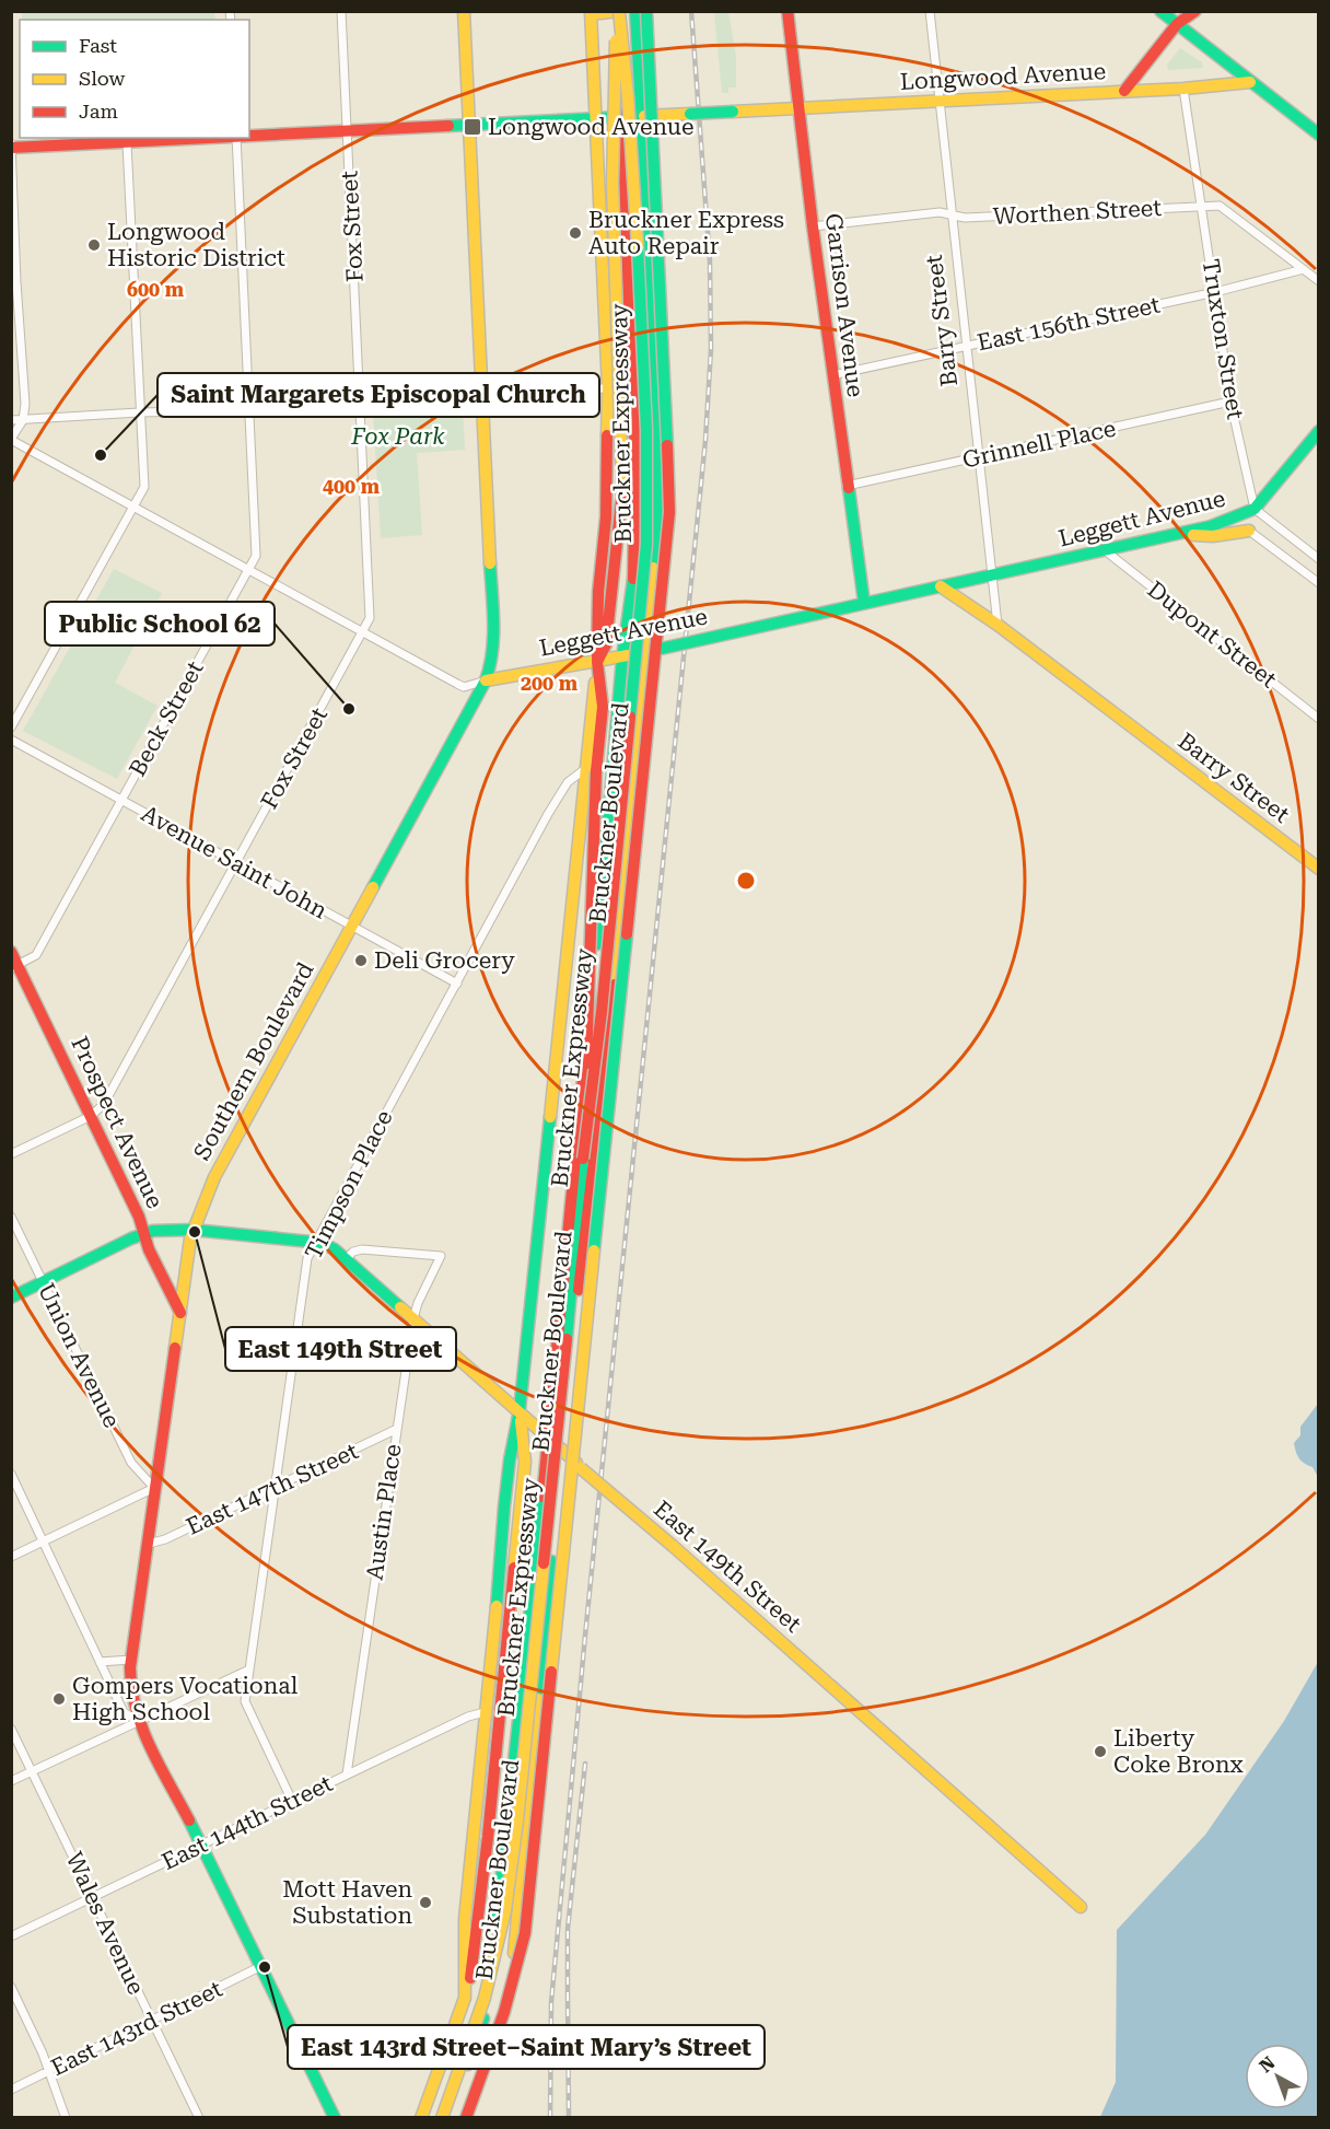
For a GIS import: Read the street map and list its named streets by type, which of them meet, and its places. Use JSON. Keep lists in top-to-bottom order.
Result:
{
  "streets": {
    "main road": [
      "Longwood Avenue",
      "Garrison Avenue",
      "Barry Street",
      "Bruckner Expressway",
      "Leggett Avenue",
      "Bruckner Boulevard",
      "Southern Boulevard",
      "Prospect Avenue",
      "East 149th Street"
    ],
    "street": [
      "Worthen Street",
      "Fox Street",
      "East 156th Street",
      "Truxton Street",
      "Grinnell Place",
      "Dupont Street",
      "Beck Street",
      "Avenue Saint John",
      "Timpson Place",
      "Union Avenue",
      "East 147th Street",
      "Austin Place",
      "East 144th Street",
      "Wales Avenue",
      "East 143rd Street"
    ]
  },
  "crossings": [
    ["Longwood Avenue", "Fox Street"],
    ["Longwood Avenue", "Garrison Avenue"],
    ["Longwood Avenue", "Barry Street"],
    ["Longwood Avenue", "Truxton Street"],
    ["Longwood Avenue", "Bruckner Boulevard"],
    ["Longwood Avenue", "Southern Boulevard"],
    ["Worthen Street", "Garrison Avenue"],
    ["Worthen Street", "Barry Street"],
    ["Worthen Street", "East 156th Street"],
    ["Worthen Street", "Truxton Street"],
    ["Fox Street", "Leggett Avenue"],
    ["Fox Street", "Avenue Saint John"],
    ["Fox Street", "Prospect Avenue"],
    ["Garrison Avenue", "East 156th Street"],
    ["Garrison Avenue", "Grinnell Place"],
    ["Garrison Avenue", "Leggett Avenue"],
    ["Barry Street", "East 156th Street"],
    ["Barry Street", "Grinnell Place"],
    ["Barry Street", "Leggett Avenue"],
    ["East 156th Street", "Truxton Street"],
    ["Truxton Street", "Grinnell Place"],
    ["Truxton Street", "Leggett Avenue"],
    ["Bruckner Expressway", "Bruckner Boulevard"],
    ["Leggett Avenue", "Dupont Street"],
    ["Leggett Avenue", "Beck Street"],
    ["Leggett Avenue", "Bruckner Boulevard"],
    ["Leggett Avenue", "Southern Boulevard"],
    ["Beck Street", "Avenue Saint John"],
    ["Beck Street", "Prospect Avenue"],
    ["Bruckner Boulevard", "Timpson Place"],
    ["Bruckner Boulevard", "East 149th Street"],
    ["Bruckner Boulevard", "East 144th Street"],
    ["Avenue Saint John", "Southern Boulevard"],
    ["Avenue Saint John", "Timpson Place"],
    ["Southern Boulevard", "Prospect Avenue"],
    ["Southern Boulevard", "Union Avenue"],
    ["Southern Boulevard", "East 147th Street"],
    ["Southern Boulevard", "East 149th Street"],
    ["Southern Boulevard", "East 144th Street"],
    ["Southern Boulevard", "East 143rd Street"],
    ["Prospect Avenue", "East 149th Street"],
    ["Timpson Place", "East 147th Street"],
    ["Timpson Place", "East 149th Street"],
    ["Timpson Place", "East 144th Street"],
    ["Union Avenue", "East 149th Street"],
    ["East 147th Street", "Austin Place"],
    ["Austin Place", "East 149th Street"],
    ["Austin Place", "East 144th Street"],
    ["East 144th Street", "Wales Avenue"],
    ["Wales Avenue", "East 143rd Street"]
  ],
  "parks": ["Fox Park"],
  "places": {
    "transit": ["Longwood Avenue"],
    "other": [
      "Bruckner Express Auto Repair",
      "Longwood Historic District",
      "Saint Margarets Episcopal Church",
      "Public School 62",
      "Deli Grocery",
      "East 149th Street",
      "Gompers Vocational High School",
      "Liberty Coke Bronx",
      "Mott Haven Substation",
      "East 143rd Street–Saint Mary’s Street"
    ]
  },
  "legend": ["Fast", "Slow", "Jam"],
  "north": "top left",
  "rings": ["600 m", "400 m", "200 m"]
}
